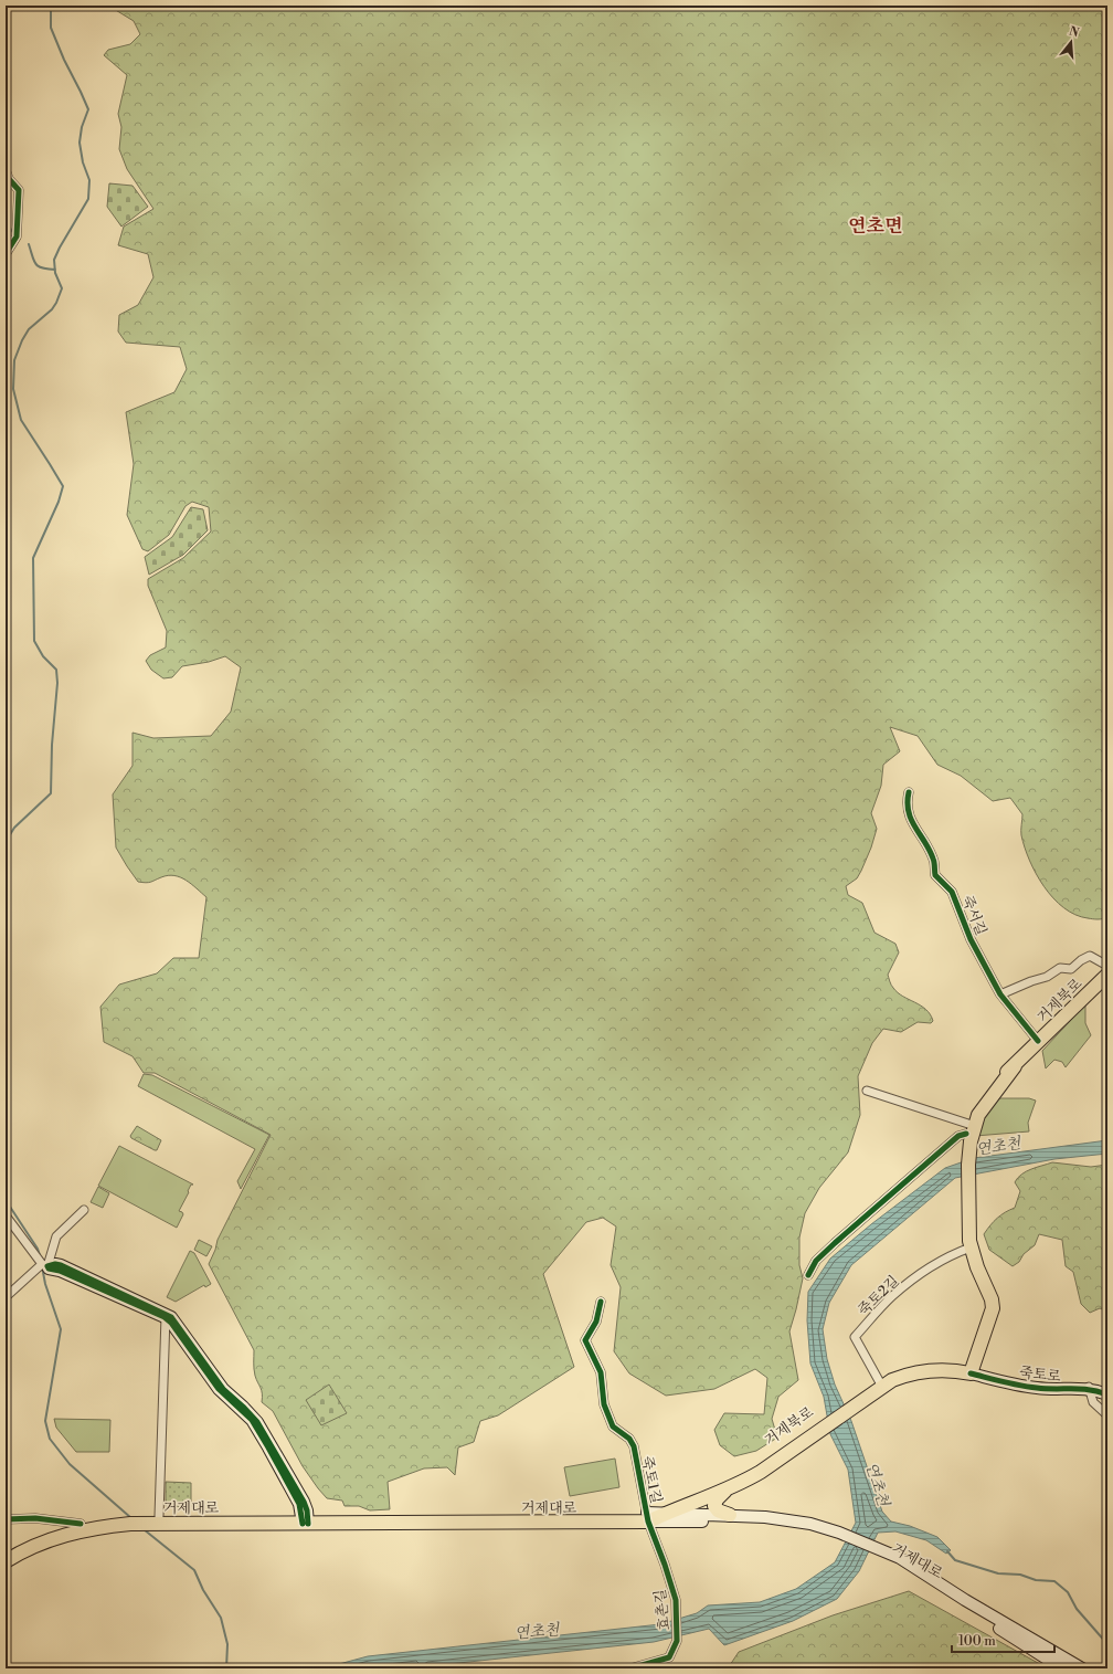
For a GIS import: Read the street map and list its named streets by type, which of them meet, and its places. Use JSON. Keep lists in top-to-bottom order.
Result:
{
  "streets": {
    "main road": ["거제북로", "죽토로", "거제대로"],
    "street": [
      "죽서길",
      "죽토2길",
      "죽토1길",
      "효촌길"
    ]
  },
  "crossings": [
    ["죽서길", "거제북로"],
    ["거제북로", "죽토2길"],
    ["거제북로", "죽토로"],
    ["거제북로", "죽토1길"],
    ["거제북로", "거제대로"],
    ["거제북로", "효촌길"],
    ["죽토1길", "거제대로"],
    ["죽토1길", "효촌길"],
    ["거제대로", "효촌길"]
  ],
  "districts": ["연초면"],
  "water": ["연초천"],
  "scale_bar": "100 m",
  "north": "top"
}
